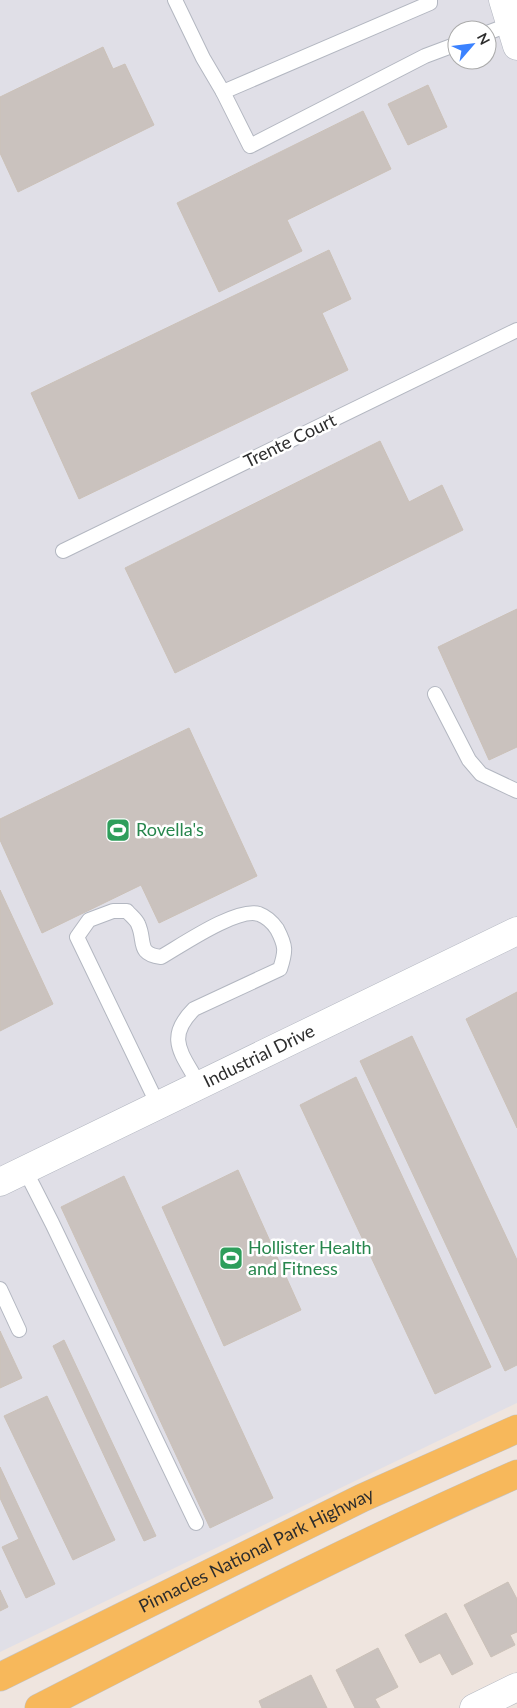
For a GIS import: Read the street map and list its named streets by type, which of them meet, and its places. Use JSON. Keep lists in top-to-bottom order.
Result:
{
  "streets": {
    "main road": ["Pinnacles National Park Highway"],
    "street": ["Industrial Drive"],
    "lane": ["Trente Court"]
  },
  "places": {
    "sports": ["Rovella's", "Hollister Health and Fitness"]
  },
  "north": "top right"
}
